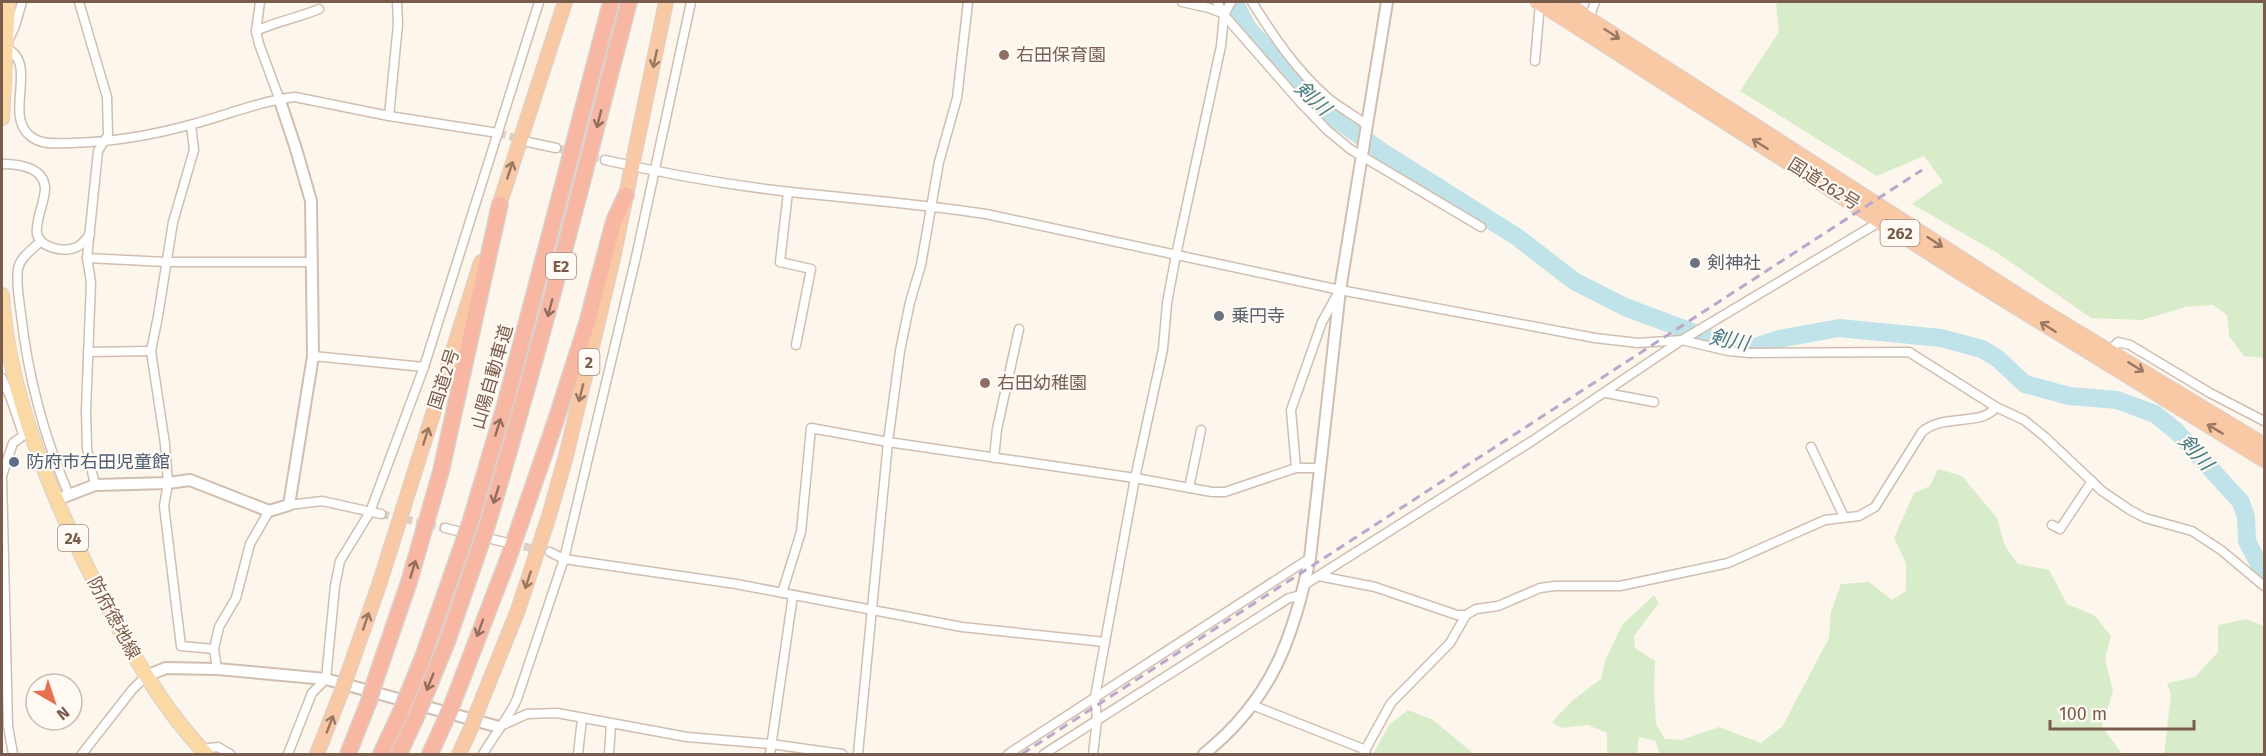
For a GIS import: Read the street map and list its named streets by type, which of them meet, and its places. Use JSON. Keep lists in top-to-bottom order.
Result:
{
  "streets": {
    "highway": [
      "国道262号",
      "262",
      "E2",
      "2",
      "山陽自動車道",
      "国道2号"
    ],
    "main road": ["24", "防府徳地線"]
  },
  "water": ["剣川"],
  "places": [
    "右田保育園",
    "剣神社",
    "乗円寺",
    "右田幼稚園",
    "防府市右田児童館"
  ],
  "scale_bar": "100 m",
  "north": "bottom right"
}
